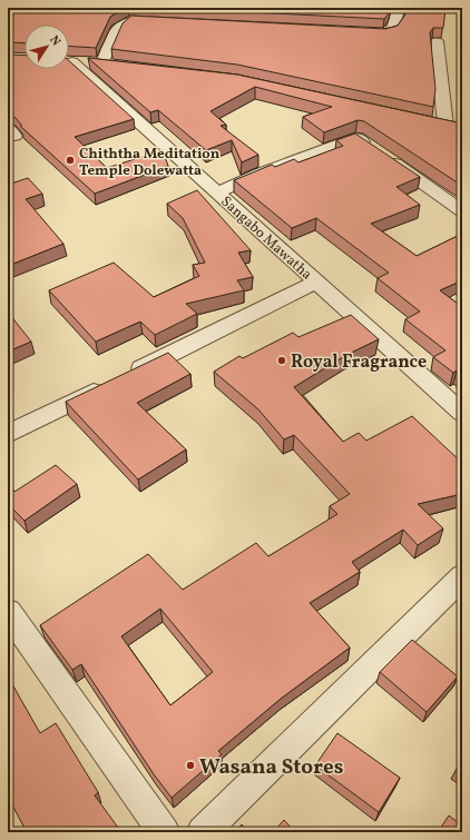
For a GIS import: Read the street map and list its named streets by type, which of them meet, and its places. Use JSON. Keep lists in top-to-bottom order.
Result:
{
  "streets": {
    "street": ["Sangabo Mawatha"]
  },
  "places": ["Chiththa Meditation Temple Dolewatta", "Royal Fragrance", "Wasana Stores"],
  "north": "top right"
}
